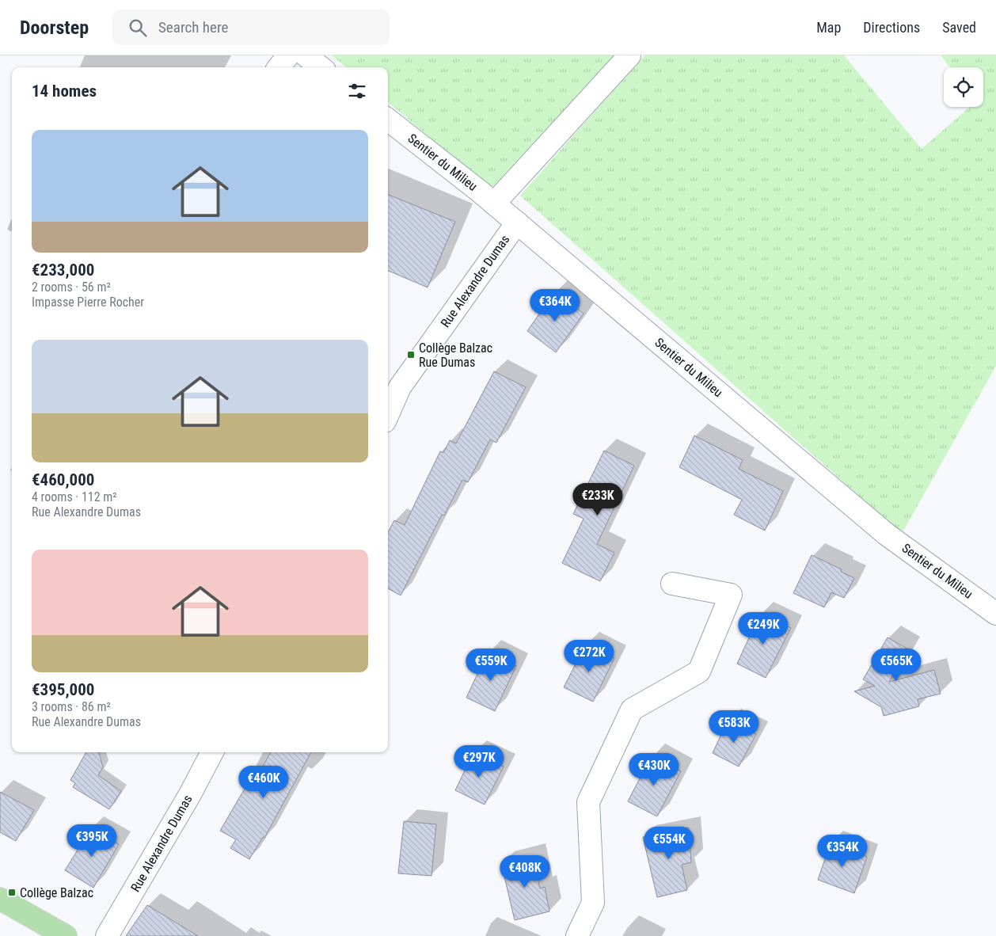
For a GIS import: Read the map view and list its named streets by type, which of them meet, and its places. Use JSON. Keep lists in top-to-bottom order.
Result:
{
  "streets": {
    "street": ["Sentier du Milieu", "Rue Alexandre Dumas"]
  },
  "crossings": [
    ["Sentier du Milieu", "Rue Alexandre Dumas"]
  ],
  "places": {
    "transit": ["Collège Balzac Rue Dumas", "Collège Balzac"]
  },
  "page": {
    "header": "Doorstep",
    "search": "Search here",
    "nav": ["Map", "Directions", "Saved"],
    "heading": "14 homes",
    "list": [
      {
        "name": "€233,000",
        "note": "2 rooms · 56 m² · Impasse Pierre Rocher"
      },
      {
        "name": "€460,000",
        "note": "4 rooms · 112 m² · Rue Alexandre Dumas"
      },
      {
        "name": "€395,000",
        "note": "3 rooms · 86 m² · Rue Alexandre Dumas"
      }
    ],
    "price": [
      "€364K",
      "€233K",
      "€249K",
      "€272K",
      "€559K",
      "€565K",
      "€583K",
      "€297K",
      "€430K",
      "€460K",
      "€395K",
      "€554K",
      "€354K",
      "€408K"
    ]
  }
}
